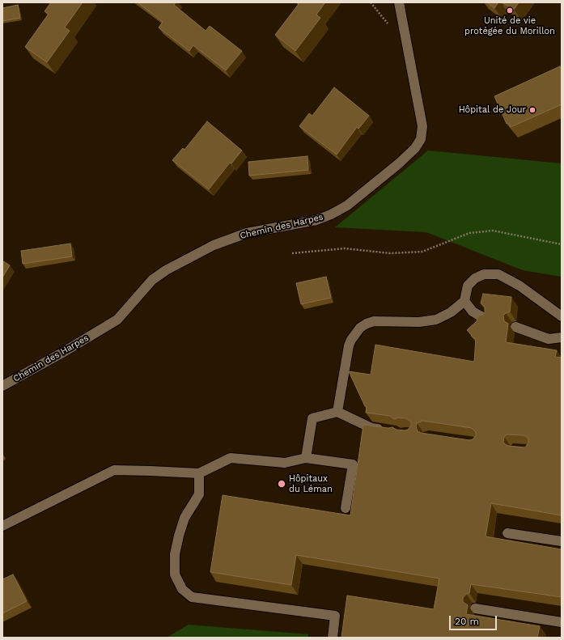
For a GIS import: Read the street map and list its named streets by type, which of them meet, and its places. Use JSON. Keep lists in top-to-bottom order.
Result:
{
  "streets": {
    "street": ["Chemin des Harpes"]
  },
  "places": ["Unité de vie protégée du Morillon", "Hôpital de Jour", "Hôpitaux du Léman"],
  "scale_bar": "20 m"
}
